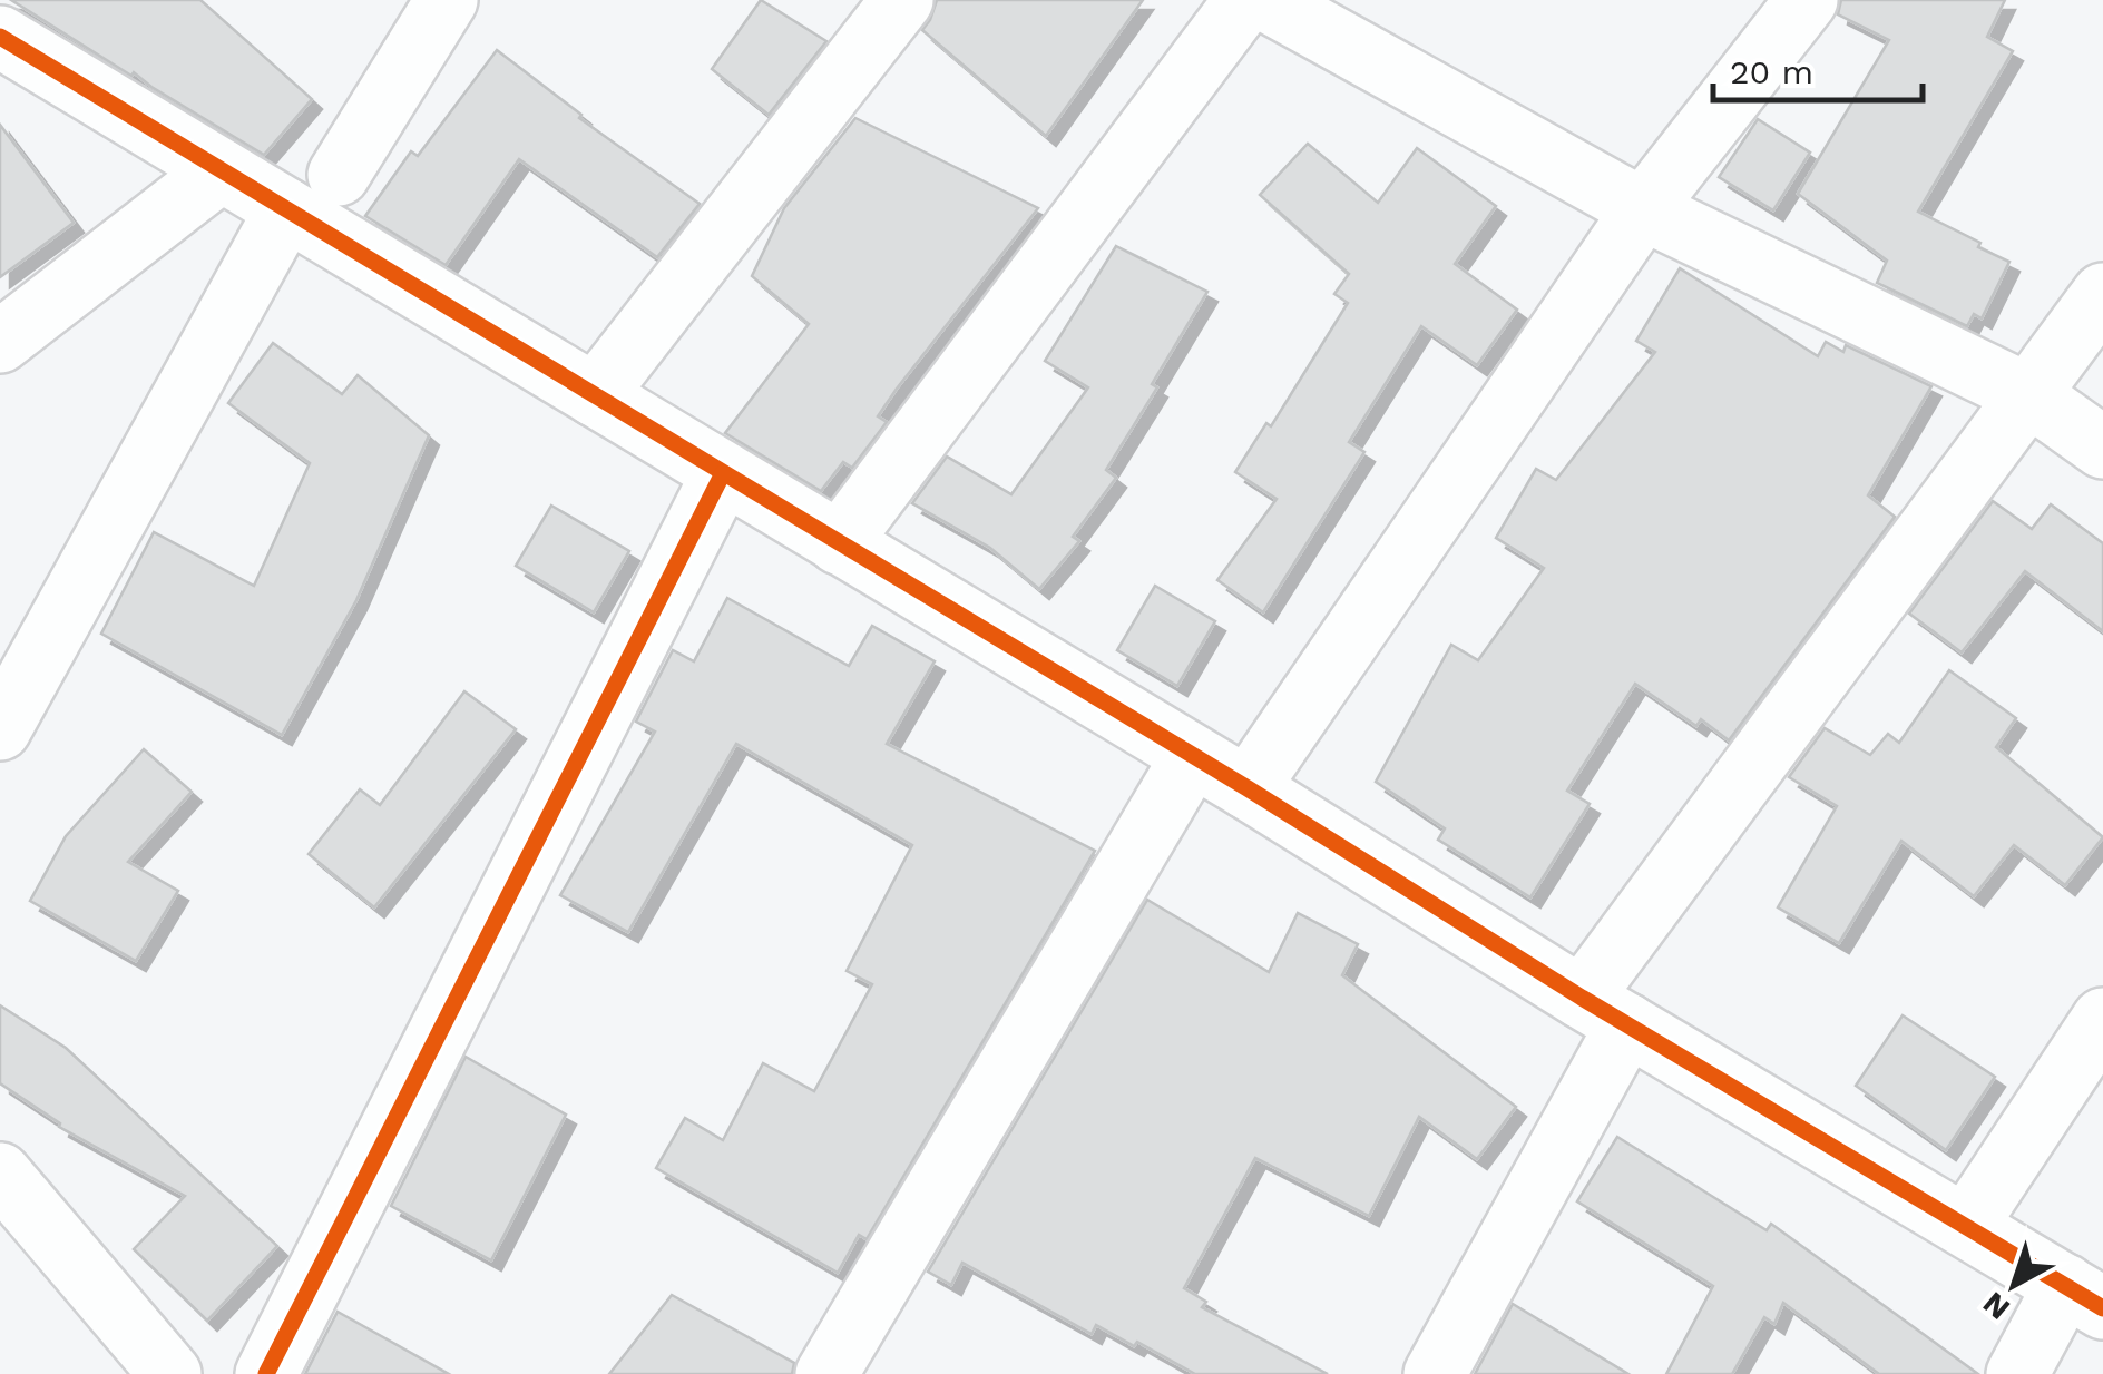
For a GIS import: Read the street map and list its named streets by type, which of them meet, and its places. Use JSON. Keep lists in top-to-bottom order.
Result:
{
  "scale_bar": "20 m",
  "north": "bottom left"
}
